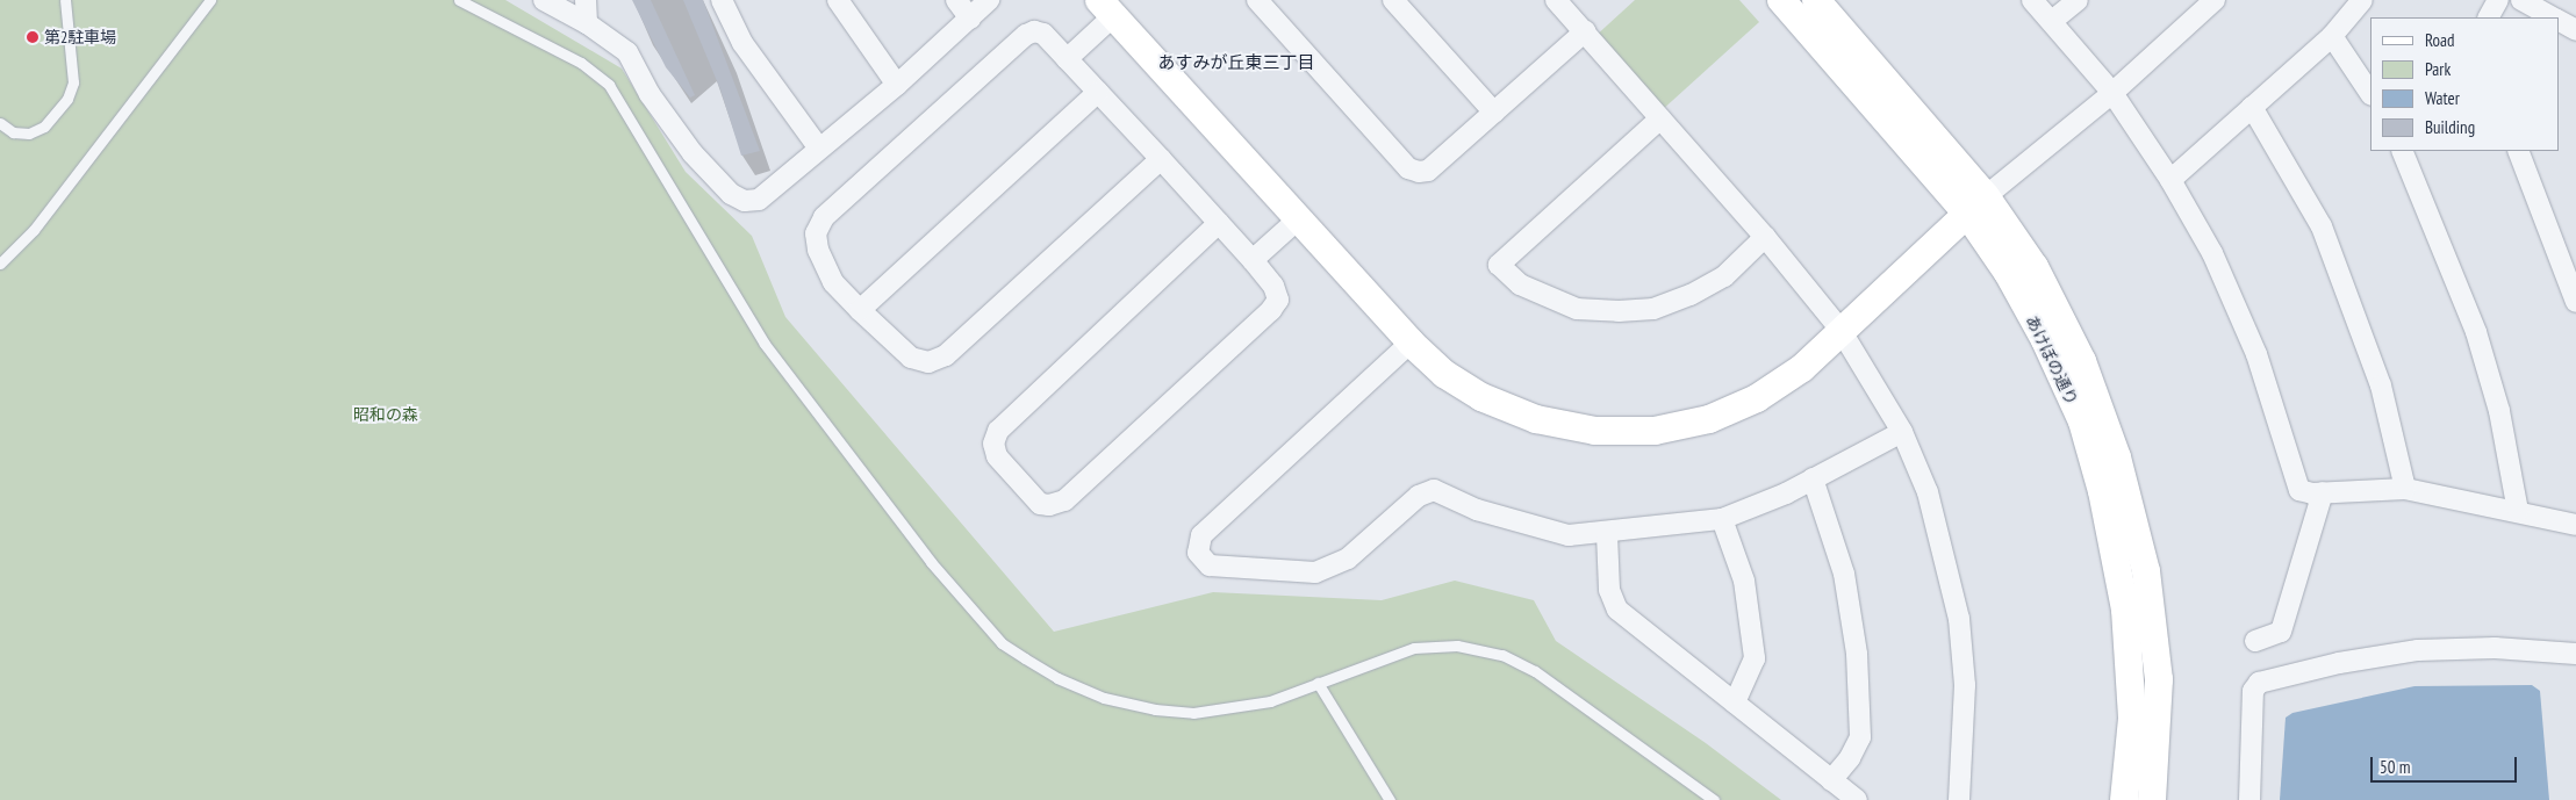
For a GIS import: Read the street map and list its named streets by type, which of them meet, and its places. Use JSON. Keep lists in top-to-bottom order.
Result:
{
  "streets": {
    "street": ["あけぼの通り"]
  },
  "districts": ["あすみが丘東三丁目"],
  "parks": ["昭和の森"],
  "places": ["第2駐車場"],
  "legend": [
    "Road",
    "Park",
    "Water",
    "Building"
  ],
  "scale_bar": "50 m"
}
